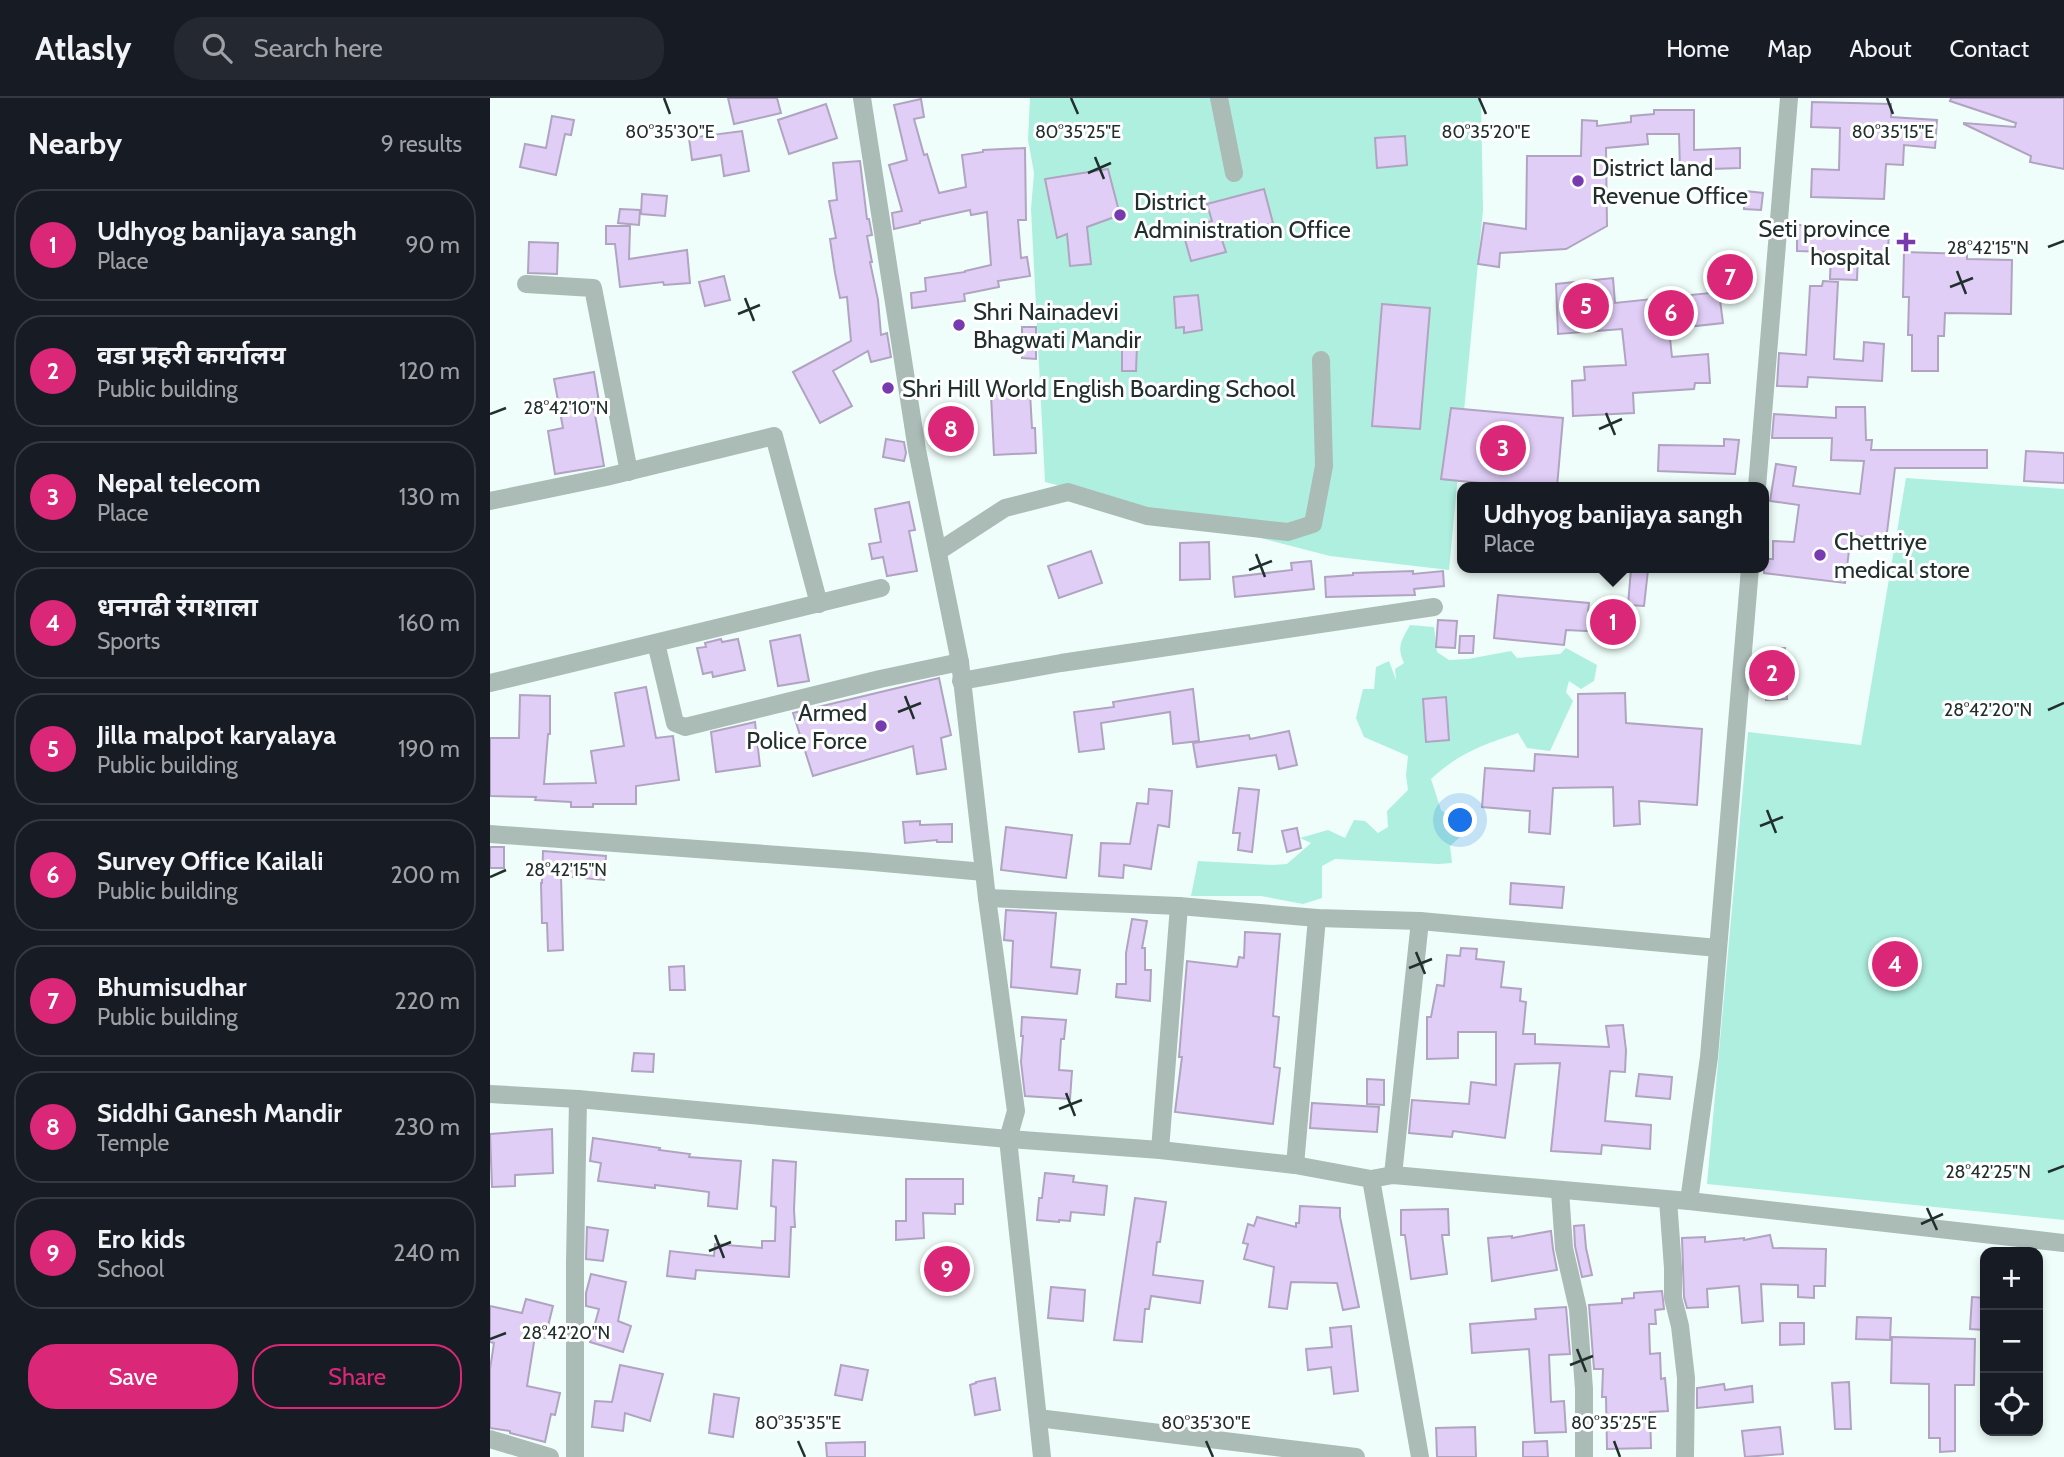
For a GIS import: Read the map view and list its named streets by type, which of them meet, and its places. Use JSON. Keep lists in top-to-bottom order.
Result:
{
  "places": {
    "other": [
      "District land Revenue Office",
      "District Administration Office",
      "Shri Nainadevi Bhagwati Mandir",
      "Shri Hill World English Boarding School",
      "Chettriye medical store",
      "Armed Police Force"
    ],
    "health": ["Seti province hospital"]
  },
  "page": {
    "header": "Atlasly",
    "search": "Search here",
    "nav": [
      "Home",
      "Map",
      "About",
      "Contact"
    ],
    "heading": ["Nearby", "9 results"],
    "list": [
      {
        "mark": "1",
        "name": "Udhyog banijaya sangh",
        "note": "Place",
        "value": "90 m"
      },
      {
        "mark": "2",
        "name": "वडा प्रहरी कार्यालय",
        "note": "Public building",
        "value": "120 m"
      },
      {
        "mark": "3",
        "name": "Nepal telecom",
        "note": "Place",
        "value": "130 m"
      },
      {
        "mark": "4",
        "name": "धनगढी रंगशाला",
        "note": "Sports",
        "value": "160 m"
      },
      {
        "mark": "5",
        "name": "Jilla malpot karyalaya",
        "note": "Public building",
        "value": "190 m"
      },
      {
        "mark": "6",
        "name": "Survey Office Kailali",
        "note": "Public building",
        "value": "200 m"
      },
      {
        "mark": "7",
        "name": "Bhumisudhar",
        "note": "Public building",
        "value": "220 m"
      },
      {
        "mark": "8",
        "name": "Siddhi Ganesh Mandir",
        "note": "Temple",
        "value": "230 m"
      },
      {
        "mark": "9",
        "name": "Ero kids",
        "note": "School",
        "value": "240 m"
      }
    ],
    "pins": [
      "7",
      "5",
      "6",
      "8",
      "3",
      "1",
      "2",
      "4",
      "9"
    ],
    "popup": ["Udhyog banijaya sangh", "Place"],
    "map_buttons": ["+", "−"],
    "buttons": ["Save", "Share"]
  },
  "coordinates": [
    "80°35'15\"E",
    "80°35'30\"E",
    "80°35'25\"E",
    "80°35'20\"E",
    "28°42'15\"N",
    "28°42'10\"N",
    "28°42'20\"N",
    "28°42'25\"N",
    "80°35'35\"E"
  ]
}
